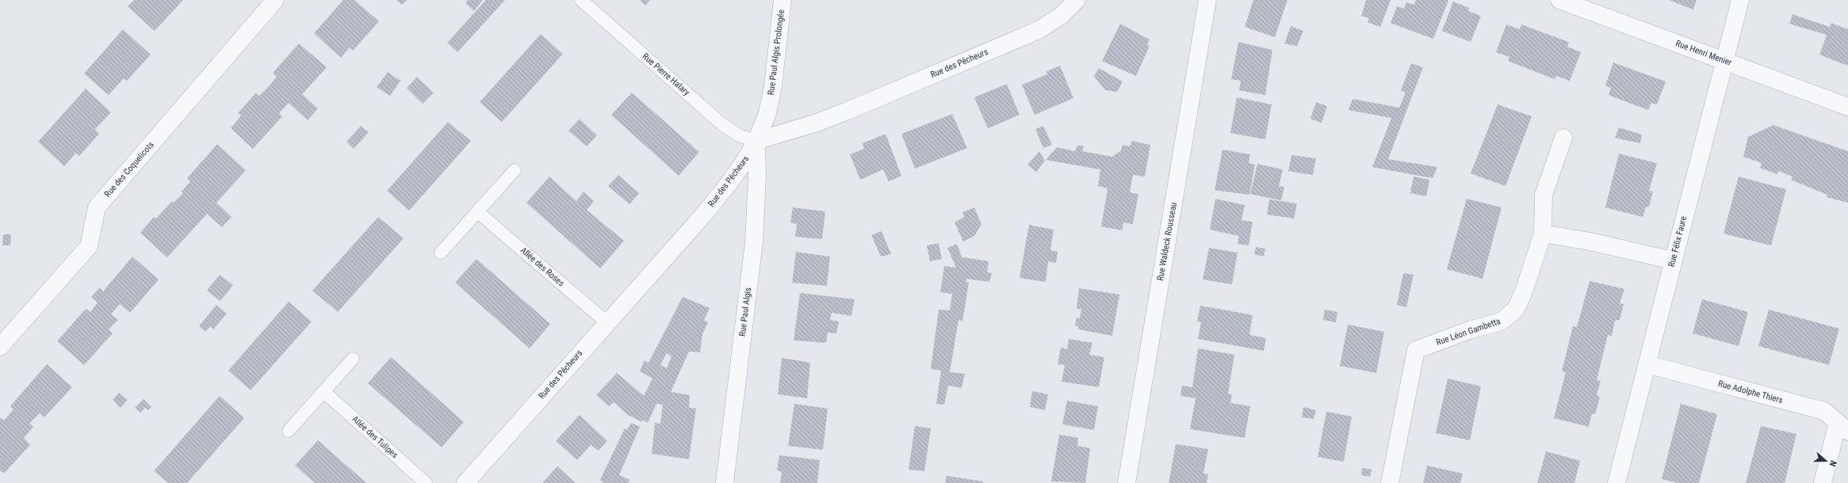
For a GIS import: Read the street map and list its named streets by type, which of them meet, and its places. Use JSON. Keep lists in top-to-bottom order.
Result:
{
  "streets": {
    "street": [
      "Rue Paul Algis Prolongée",
      "Rue Henri Menier",
      "Rue des Pêcheurs",
      "Rue des Coquelicots",
      "Rue Waldeck Rousseau",
      "Rue Félix Faure",
      "Rue Paul Algis",
      "Rue Léon Gambetta",
      "Rue Adolphe Thiers"
    ],
    "lane": ["Rue Pierre Halary", "Allée des Roses", "Allée des Tulipes"]
  },
  "crossings": [
    ["Rue Paul Algis Prolongée", "Rue des Pêcheurs"],
    ["Rue Paul Algis Prolongée", "Rue Pierre Halary"],
    ["Rue Paul Algis Prolongée", "Rue Paul Algis"],
    ["Rue Henri Menier", "Rue Félix Faure"],
    ["Rue des Pêcheurs", "Rue Pierre Halary"],
    ["Rue des Pêcheurs", "Allée des Roses"],
    ["Rue des Pêcheurs", "Rue Paul Algis"],
    ["Rue Pierre Halary", "Rue Paul Algis"],
    ["Rue Félix Faure", "Rue Adolphe Thiers"]
  ],
  "north": "right"
}
